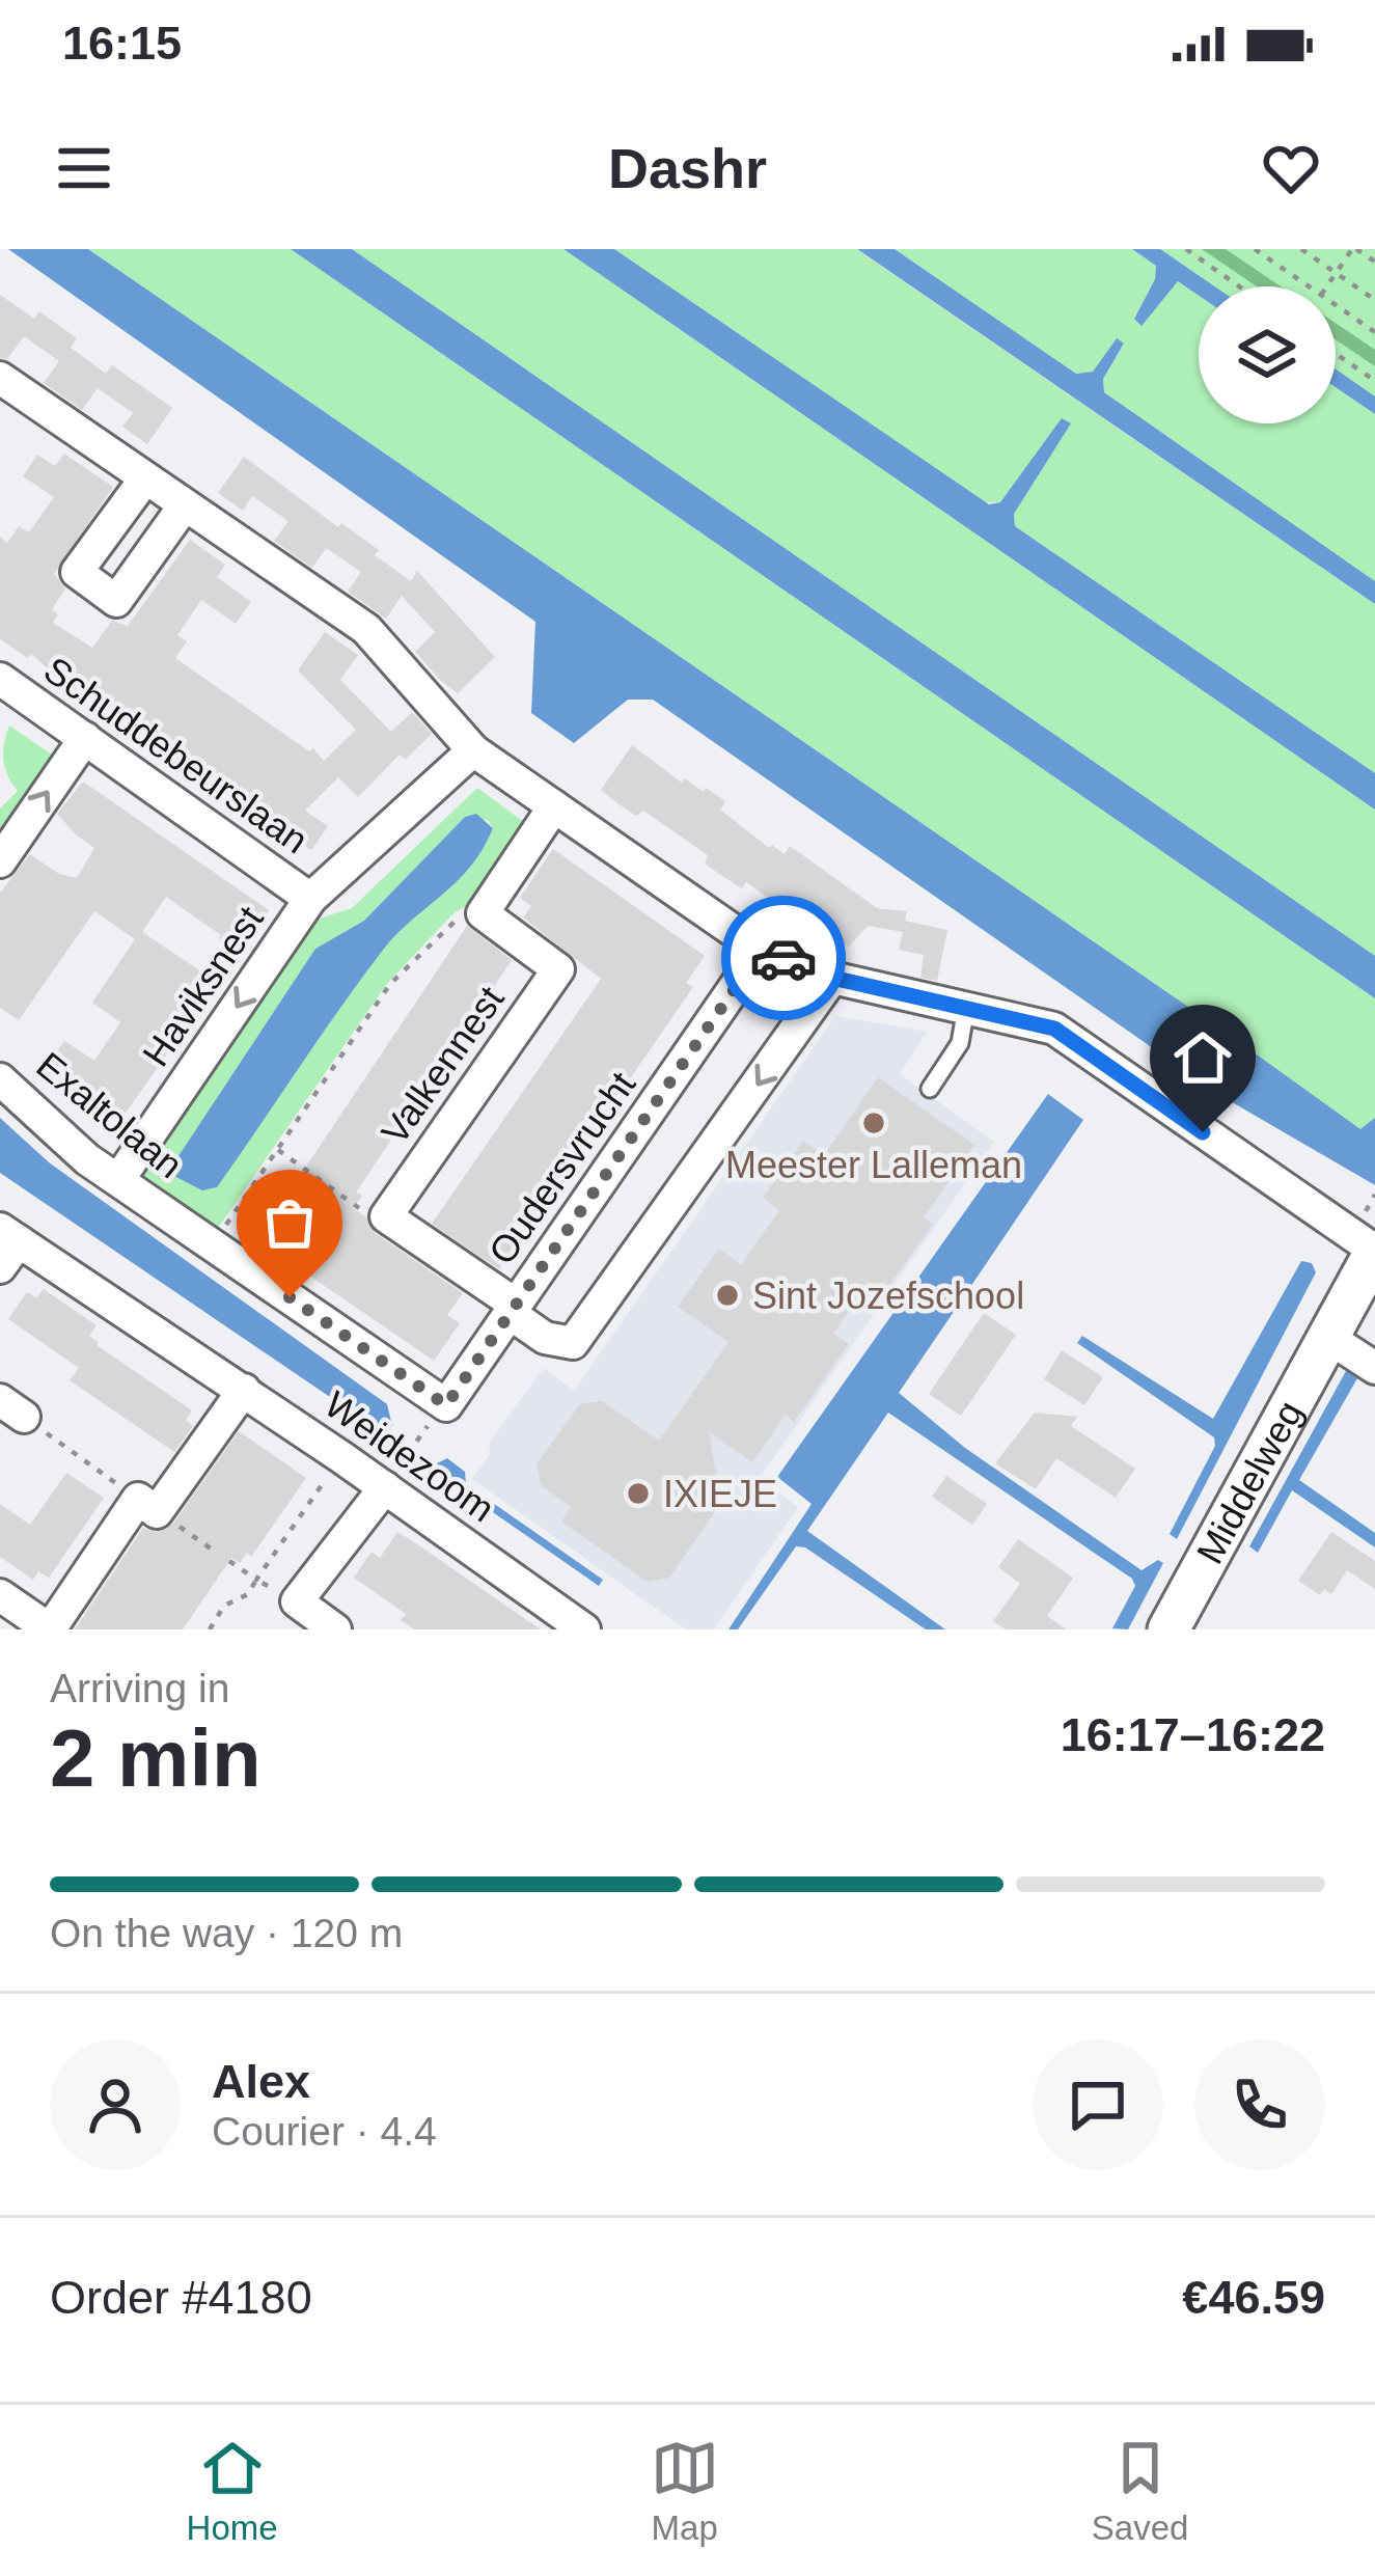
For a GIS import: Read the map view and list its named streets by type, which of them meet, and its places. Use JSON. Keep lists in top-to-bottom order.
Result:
{
  "streets": {
    "street": [
      "Schuddebeurslaan",
      "Haviksnest",
      "Valkennest",
      "Exaltolaan",
      "Oudersvrucht",
      "Weidezoom",
      "Middelweg"
    ]
  },
  "crossings": [
    ["Schuddebeurslaan", "Haviksnest"],
    ["Haviksnest", "Exaltolaan"]
  ],
  "places": ["Meester Lalleman", "Sint Jozefschool", "IXIEJE"],
  "page": {
    "status": "16:15",
    "header": "Dashr",
    "heading": ["2 min", "Arriving in", "16:17–16:22"],
    "panel": [
      "Alex",
      "Courier · 4.4",
      "Order #4180",
      "€46.59"
    ],
    "bar": "On the way · 120 m",
    "tabs": ["Home", "Map", "Saved"]
  }
}
